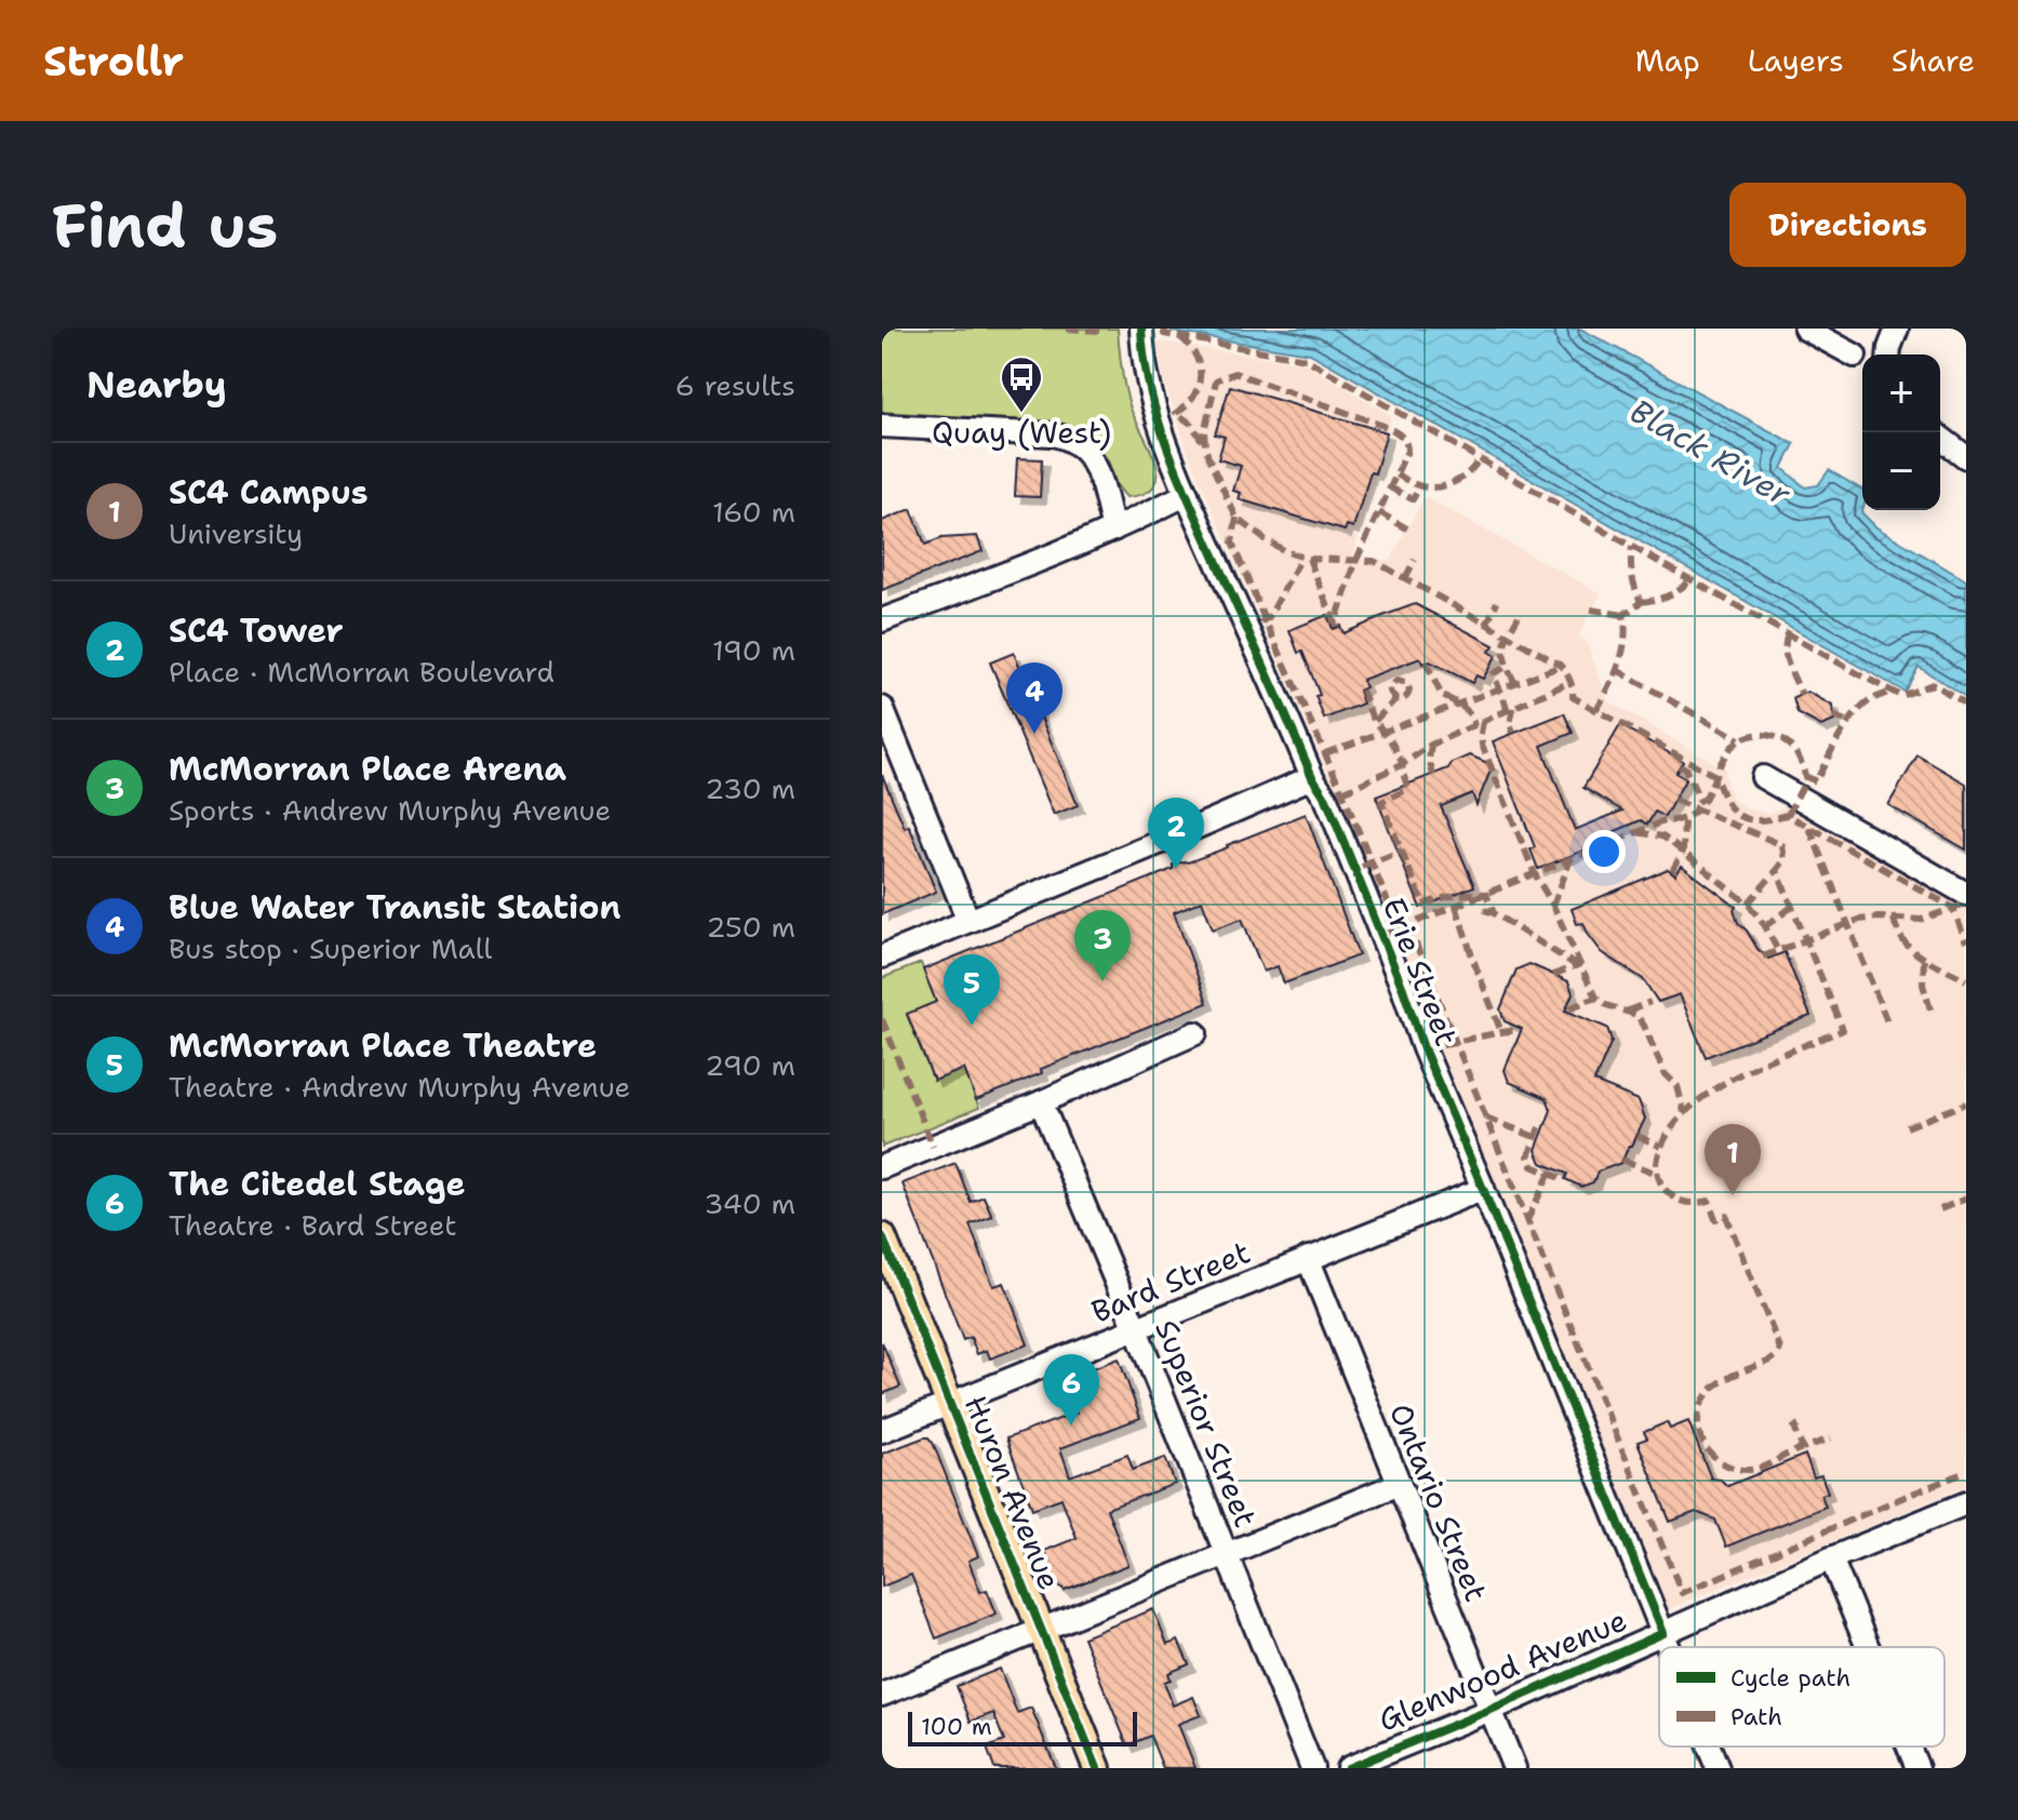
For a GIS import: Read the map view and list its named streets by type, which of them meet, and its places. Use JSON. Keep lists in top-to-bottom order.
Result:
{
  "streets": {
    "main road": ["Huron Avenue"],
    "street": [
      "Erie Street",
      "Bard Street",
      "Superior Street",
      "Ontario Street",
      "Glenwood Avenue"
    ]
  },
  "crossings": [
    ["Erie Street", "Bard Street"],
    ["Erie Street", "Glenwood Avenue"],
    ["Bard Street", "Superior Street"],
    ["Bard Street", "Huron Avenue"],
    ["Bard Street", "Ontario Street"],
    ["Ontario Street", "Glenwood Avenue"]
  ],
  "water": ["Black River"],
  "places": {
    "bus stop": ["Quay (West)"]
  },
  "legend": ["Cycle path", "Path"],
  "scale_bar": "100 m",
  "page": {
    "header": "Strollr",
    "nav": ["Map", "Layers", "Share"],
    "buttons": "Directions",
    "title": "Find us",
    "heading": ["Nearby", "6 results"],
    "map_buttons": ["+", "−"],
    "list": [
      {
        "mark": "1",
        "name": "SC4 Campus",
        "note": "University",
        "value": "160 m"
      },
      {
        "mark": "2",
        "name": "SC4 Tower",
        "note": "Place · McMorran Boulevard",
        "value": "190 m"
      },
      {
        "mark": "3",
        "name": "McMorran Place Arena",
        "note": "Sports · Andrew Murphy Avenue",
        "value": "230 m"
      },
      {
        "mark": "4",
        "name": "Blue Water Transit Station",
        "note": "Bus stop · Superior Mall",
        "value": "250 m"
      },
      {
        "mark": "5",
        "name": "McMorran Place Theatre",
        "note": "Theatre · Andrew Murphy Avenue",
        "value": "290 m"
      },
      {
        "mark": "6",
        "name": "The Citedel Stage",
        "note": "Theatre · Bard Street",
        "value": "340 m"
      }
    ],
    "pins": [
      "4",
      "2",
      "3",
      "5",
      "1",
      "6"
    ],
    "scale": "100 m"
  }
}
